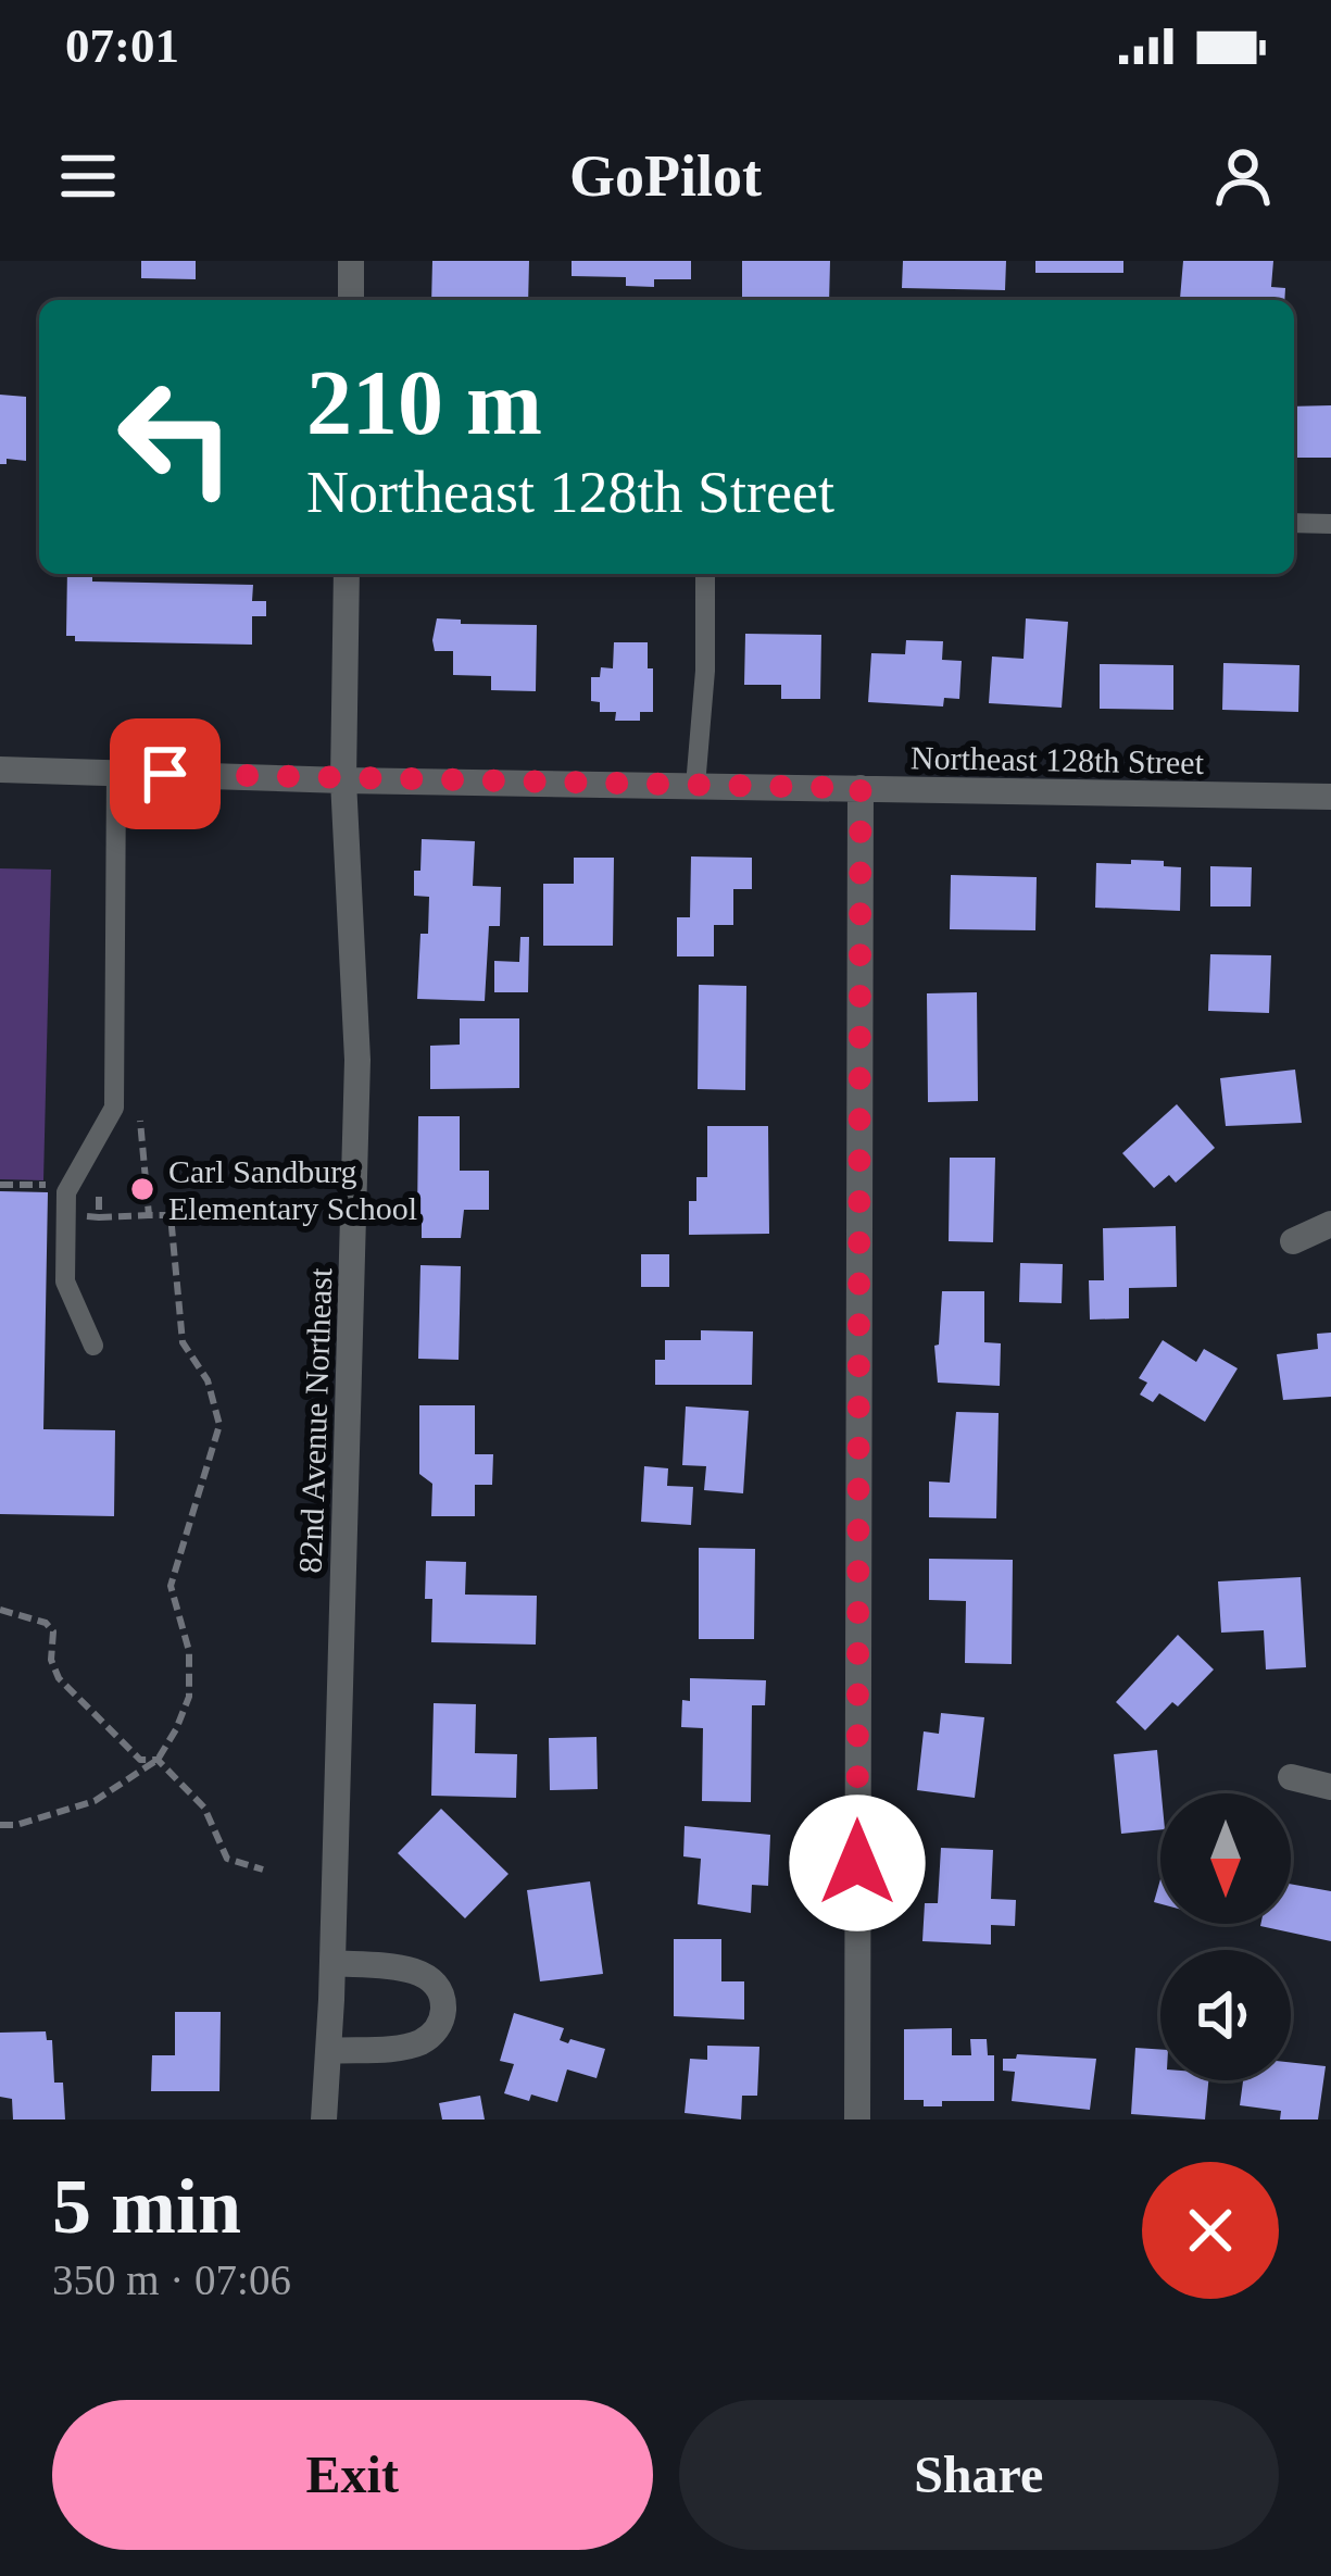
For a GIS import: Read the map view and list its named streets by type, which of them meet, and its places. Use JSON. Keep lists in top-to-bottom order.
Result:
{
  "streets": {
    "street": ["Northeast 128th Street", "82nd Avenue Northeast"]
  },
  "crossings": [
    ["Northeast 128th Street", "82nd Avenue Northeast"]
  ],
  "places": ["Carl Sandburg Elementary School"],
  "north": "bottom",
  "page": {
    "status": "07:01",
    "header": "GoPilot",
    "turn": ["210 m", "Northeast 128th Street"],
    "heading": ["5 min", "350 m · 07:06"],
    "buttons": ["Exit", "Share"]
  }
}
